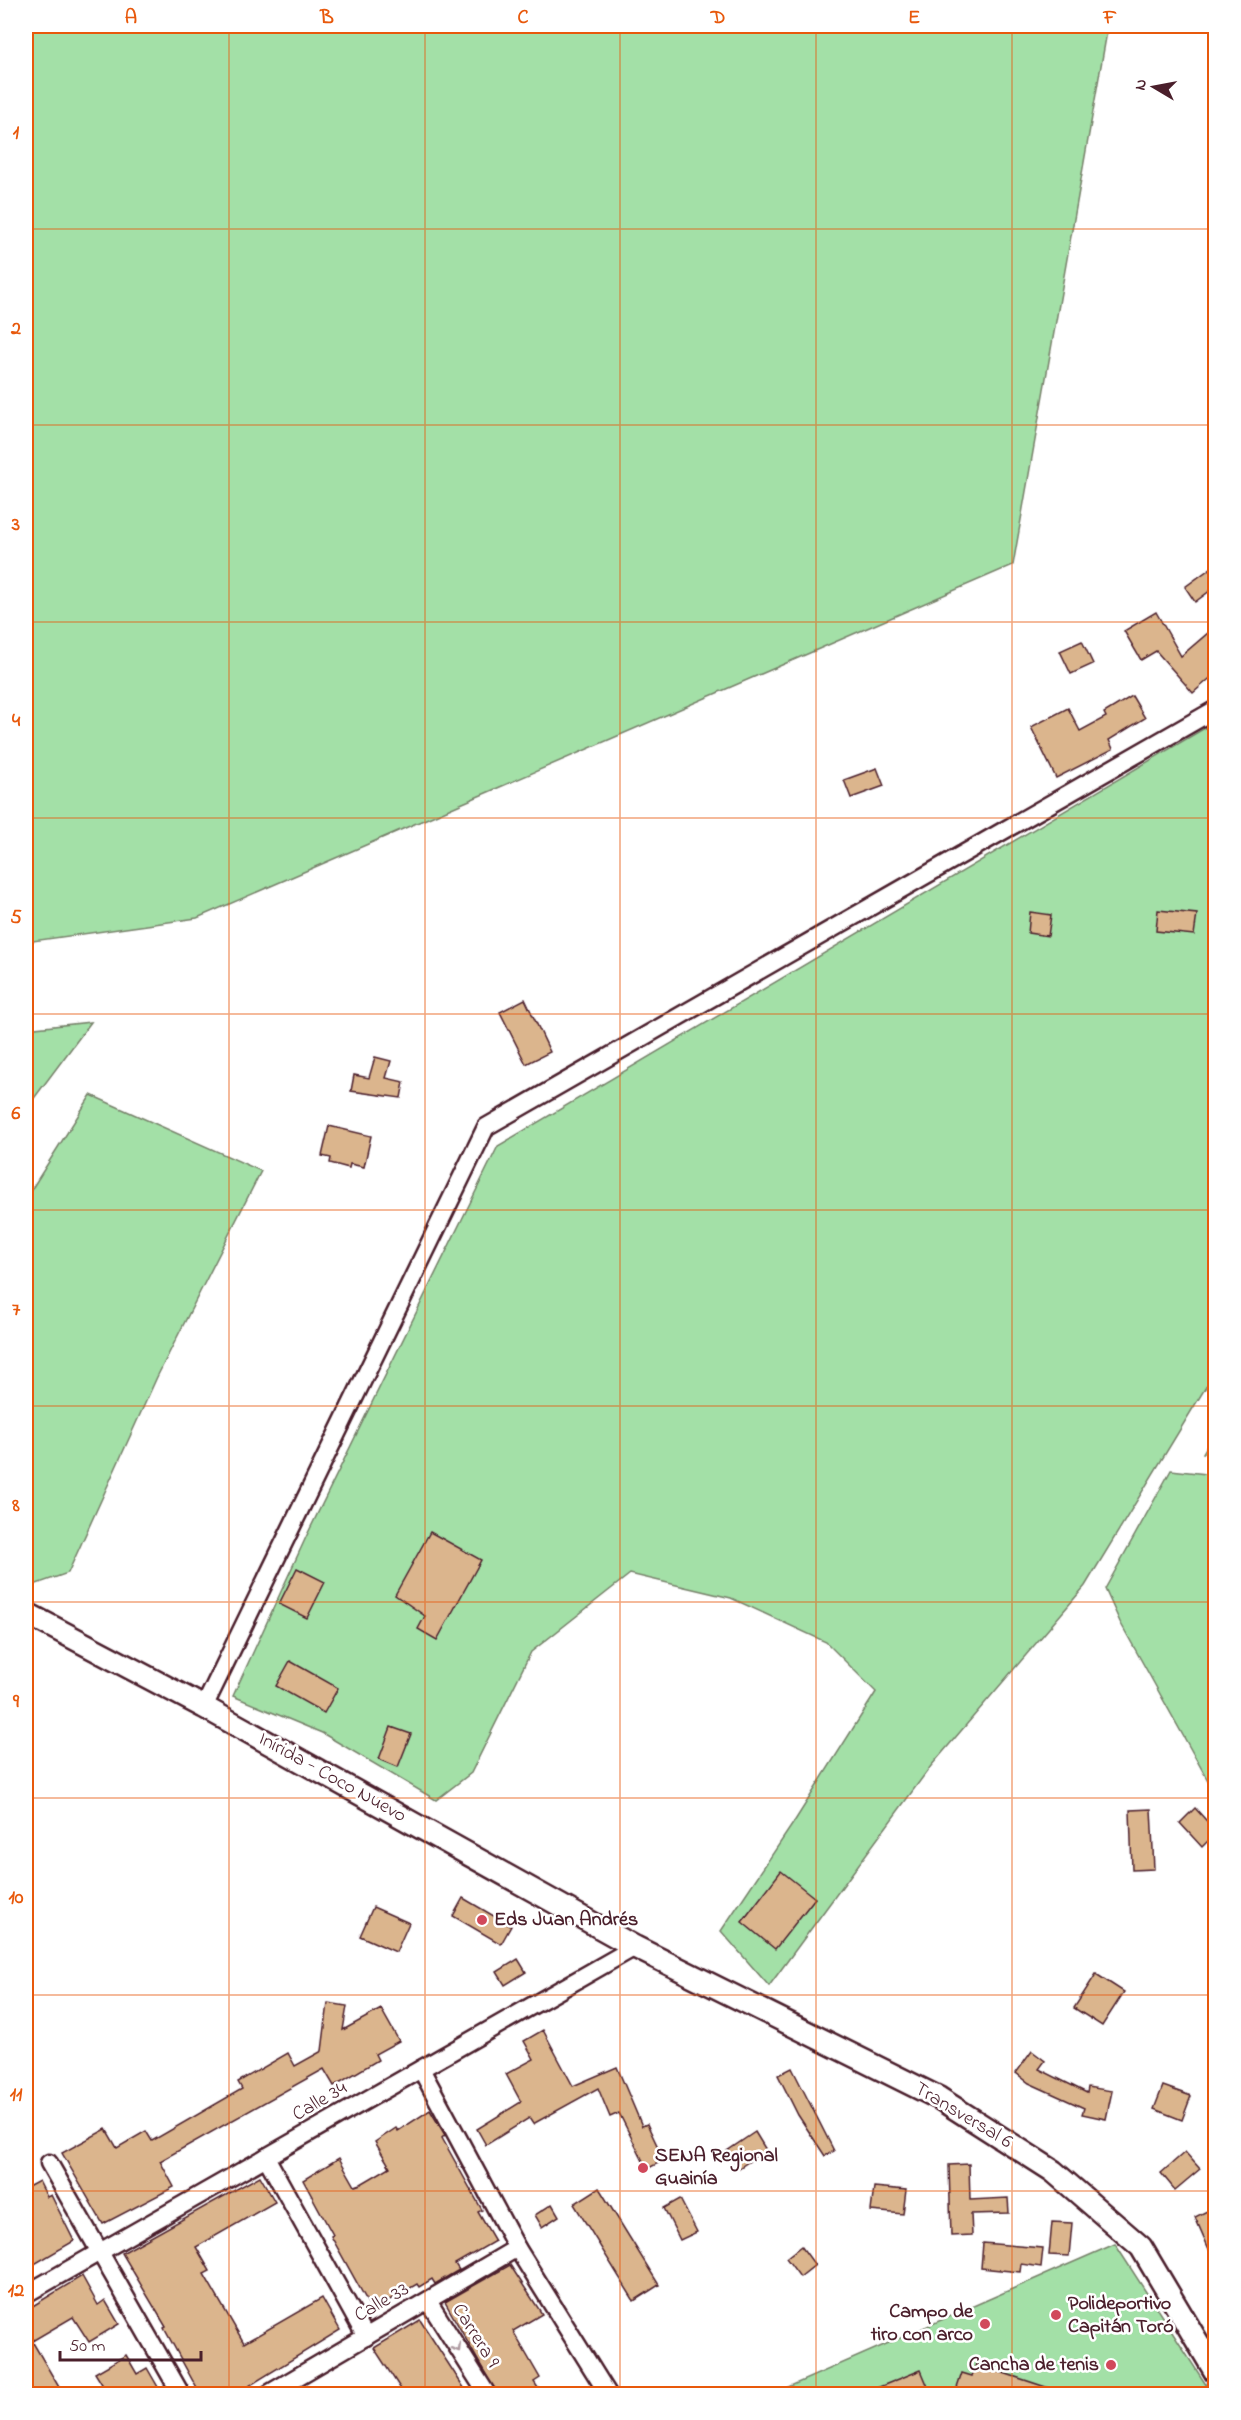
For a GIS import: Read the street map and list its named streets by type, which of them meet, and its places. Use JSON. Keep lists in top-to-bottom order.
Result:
{
  "streets": {
    "street": [
      "Inírida - Coco Nuevo",
      "Calle 34",
      "Transversal 6",
      "Calle 33",
      "Carrera 9"
    ]
  },
  "crossings": [
    ["Inírida - Coco Nuevo", "Calle 34"],
    ["Inírida - Coco Nuevo", "Transversal 6"],
    ["Calle 34", "Transversal 6"],
    ["Calle 33", "Carrera 9"]
  ],
  "places": [
    "Eds Juan Andrés",
    "SENA Regional Guainía",
    "Polideportivo Capitán Toró",
    "Campo de tiro con arco",
    "Cancha de tenis"
  ],
  "scale_bar": "50 m",
  "north": "left",
  "grid": {
    "columns": [
      "A",
      "B",
      "C",
      "D",
      "E",
      "F"
    ],
    "rows": [
      "1",
      "2",
      "3",
      "4",
      "5",
      "6",
      "7",
      "8",
      "9",
      "10",
      "11",
      "12"
    ]
  }
}
